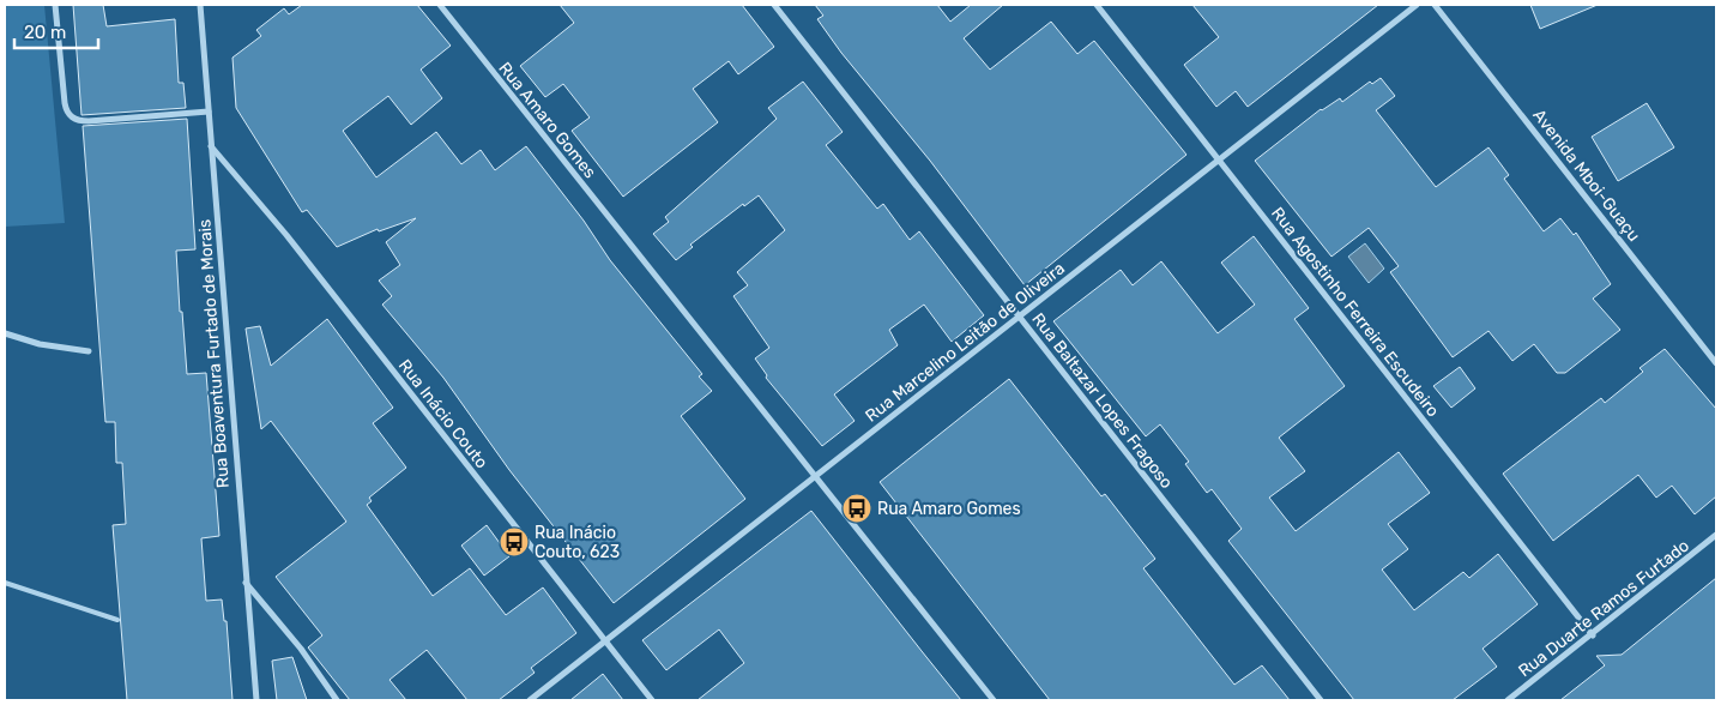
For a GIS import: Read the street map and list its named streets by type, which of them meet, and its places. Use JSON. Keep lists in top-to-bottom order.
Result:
{
  "streets": {
    "street": [
      "Rua Amaro Gomes",
      "Avenida Mboi-Guaçu",
      "Rua Agostinho Ferreira Escudeiro",
      "Rua Marcelino Leitão de Oliveira",
      "Rua Boaventura Furtado de Morais",
      "Rua Baltazar Lopes Fragoso",
      "Rua Inácio Couto",
      "Rua Duarte Ramos Furtado"
    ]
  },
  "crossings": [
    ["Rua Amaro Gomes", "Rua Marcelino Leitão de Oliveira"],
    ["Rua Agostinho Ferreira Escudeiro", "Rua Marcelino Leitão de Oliveira"],
    ["Rua Agostinho Ferreira Escudeiro", "Rua Duarte Ramos Furtado"],
    ["Rua Marcelino Leitão de Oliveira", "Rua Baltazar Lopes Fragoso"],
    ["Rua Marcelino Leitão de Oliveira", "Rua Inácio Couto"],
    ["Rua Boaventura Furtado de Morais", "Rua Inácio Couto"]
  ],
  "places": {
    "bus stop": ["Rua Amaro Gomes", "Rua Inácio Couto, 623"]
  },
  "scale_bar": "20 m"
}
